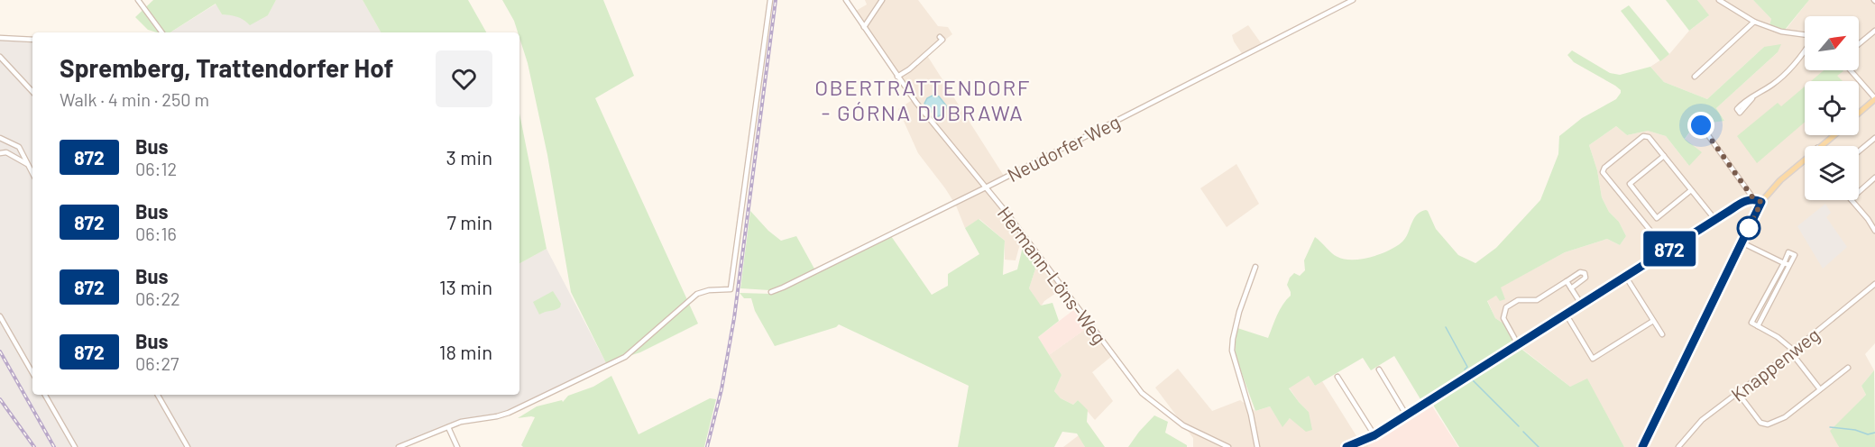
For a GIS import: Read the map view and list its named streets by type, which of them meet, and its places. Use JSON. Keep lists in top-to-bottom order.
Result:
{
  "streets": {
    "street": ["Neudorfer Weg", "Hermann-Löns-Weg", "Knappenweg"]
  },
  "crossings": [
    ["Neudorfer Weg", "Hermann-Löns-Weg"]
  ],
  "districts": ["OBERTRATTENDORF - GÓRNA DUBRAWA"],
  "lines": ["bus line 872"],
  "north": "top right",
  "page": {
    "on_map": "872",
    "heading": ["Spremberg, Trattendorfer Hof", "Walk · 4 min · 250 m"],
    "list": [
      {
        "mark": "872",
        "name": "Bus",
        "note": "06:12",
        "value": "3 min"
      },
      {
        "mark": "872",
        "name": "Bus",
        "note": "06:16",
        "value": "7 min"
      },
      {
        "mark": "872",
        "name": "Bus",
        "note": "06:22",
        "value": "13 min"
      },
      {
        "mark": "872",
        "name": "Bus",
        "note": "06:27",
        "value": "18 min"
      }
    ]
  }
}
